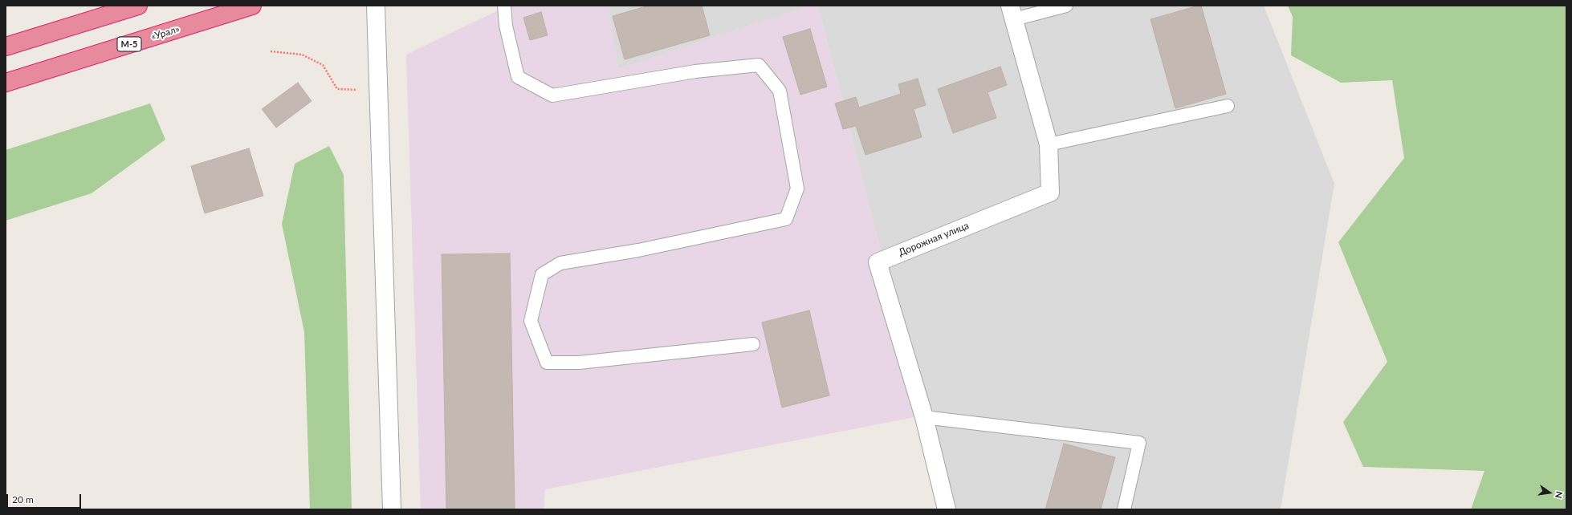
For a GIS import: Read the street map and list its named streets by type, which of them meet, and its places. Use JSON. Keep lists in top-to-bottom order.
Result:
{
  "streets": {
    "highway": ["«Урал»", "М-5"],
    "street": ["Дорожная улица"]
  },
  "scale_bar": "20 m",
  "north": "right"
}
